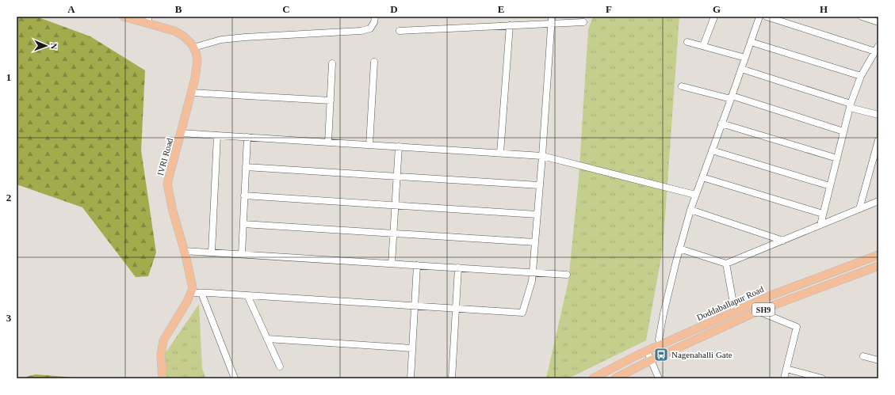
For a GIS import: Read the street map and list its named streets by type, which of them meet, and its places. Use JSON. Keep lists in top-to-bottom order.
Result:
{
  "streets": {
    "main road": ["IVRI Road", "Doddaballapur Road", "SH9"]
  },
  "places": {
    "bus stop": ["Nagenahalli Gate"]
  },
  "north": "right",
  "grid": {
    "columns": [
      "A",
      "B",
      "C",
      "D",
      "E",
      "F",
      "G",
      "H"
    ],
    "rows": ["1", "2", "3"]
  }
}
